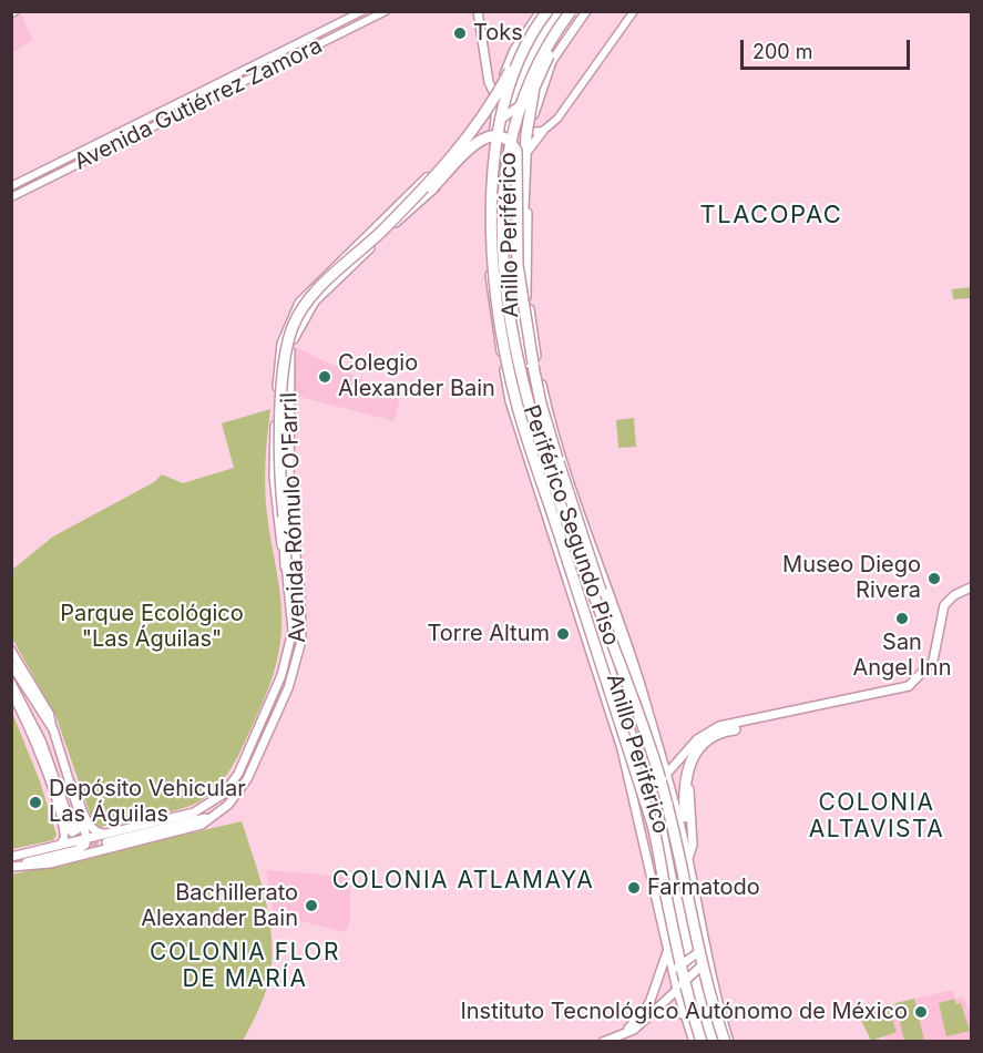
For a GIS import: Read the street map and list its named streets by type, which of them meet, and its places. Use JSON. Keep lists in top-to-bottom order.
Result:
{
  "streets": {
    "highway": ["Anillo Periférico", "Periférico Segundo Piso"],
    "main road": ["Avenida Rómulo O'Farril"],
    "street": ["Avenida Gutiérrez Zamora"]
  },
  "crossings": [
    ["Anillo Periférico", "Periférico Segundo Piso"]
  ],
  "districts": [
    "TLACOPAC",
    "COLONIA ALTAVISTA",
    "COLONIA ATLAMAYA",
    "COLONIA FLOR DE MARÍA"
  ],
  "parks": ["Parque Ecológico \"Las Águilas\""],
  "places": [
    "Toks",
    "Colegio Alexander Bain",
    "Museo Diego Rivera",
    "San Angel Inn",
    "Torre Altum",
    "Depósito Vehicular Las Águilas",
    "Farmatodo",
    "Bachillerato Alexander Bain",
    "Instituto Tecnológico Autónomo de México"
  ],
  "scale_bar": "200 m"
}
